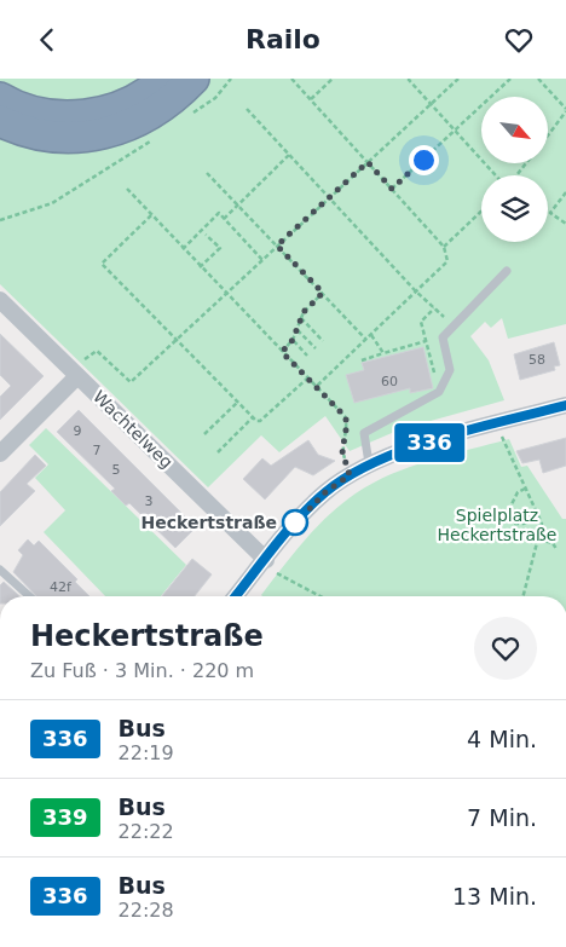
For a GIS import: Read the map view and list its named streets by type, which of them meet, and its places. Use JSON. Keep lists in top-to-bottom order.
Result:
{
  "streets": {
    "street": ["Wachtelweg"]
  },
  "parks": ["Spielplatz Heckertstraße"],
  "places": ["Heckertstraße"],
  "lines": ["bus line 336"],
  "house_numbers": [
    "58",
    "60",
    "9",
    "7",
    "5",
    "3",
    "42f"
  ],
  "north": "bottom right",
  "page": {
    "header": "Railo",
    "on_map": "336",
    "heading": ["Heckertstraße", "Zu Fuß · 3 Min. · 220 m"],
    "list": [
      {
        "mark": "336",
        "name": "Bus",
        "note": "22:19",
        "value": "4 Min."
      },
      {
        "mark": "339",
        "name": "Bus",
        "note": "22:22",
        "value": "7 Min."
      },
      {
        "mark": "336",
        "name": "Bus",
        "note": "22:28",
        "value": "13 Min."
      }
    ]
  }
}
